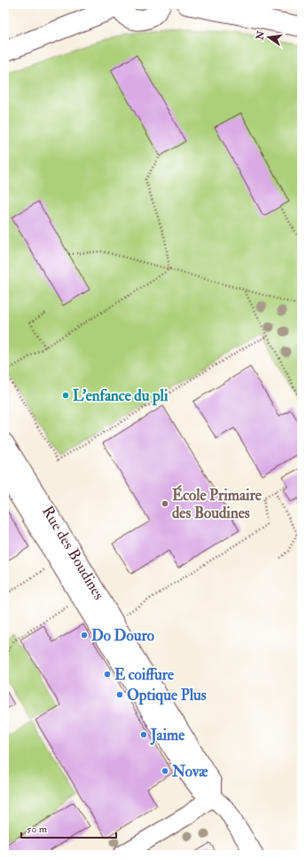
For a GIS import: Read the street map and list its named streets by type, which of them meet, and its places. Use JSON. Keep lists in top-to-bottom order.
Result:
{
  "streets": {
    "street": ["Rue des Boudines"]
  },
  "places": [
    "L'enfance du pli",
    "École Primaire des Boudines",
    "Do Douro",
    "E coiffure",
    "Optique Plus",
    "Jaime",
    "Novæ"
  ],
  "scale_bar": "50 m",
  "north": "left"
}
